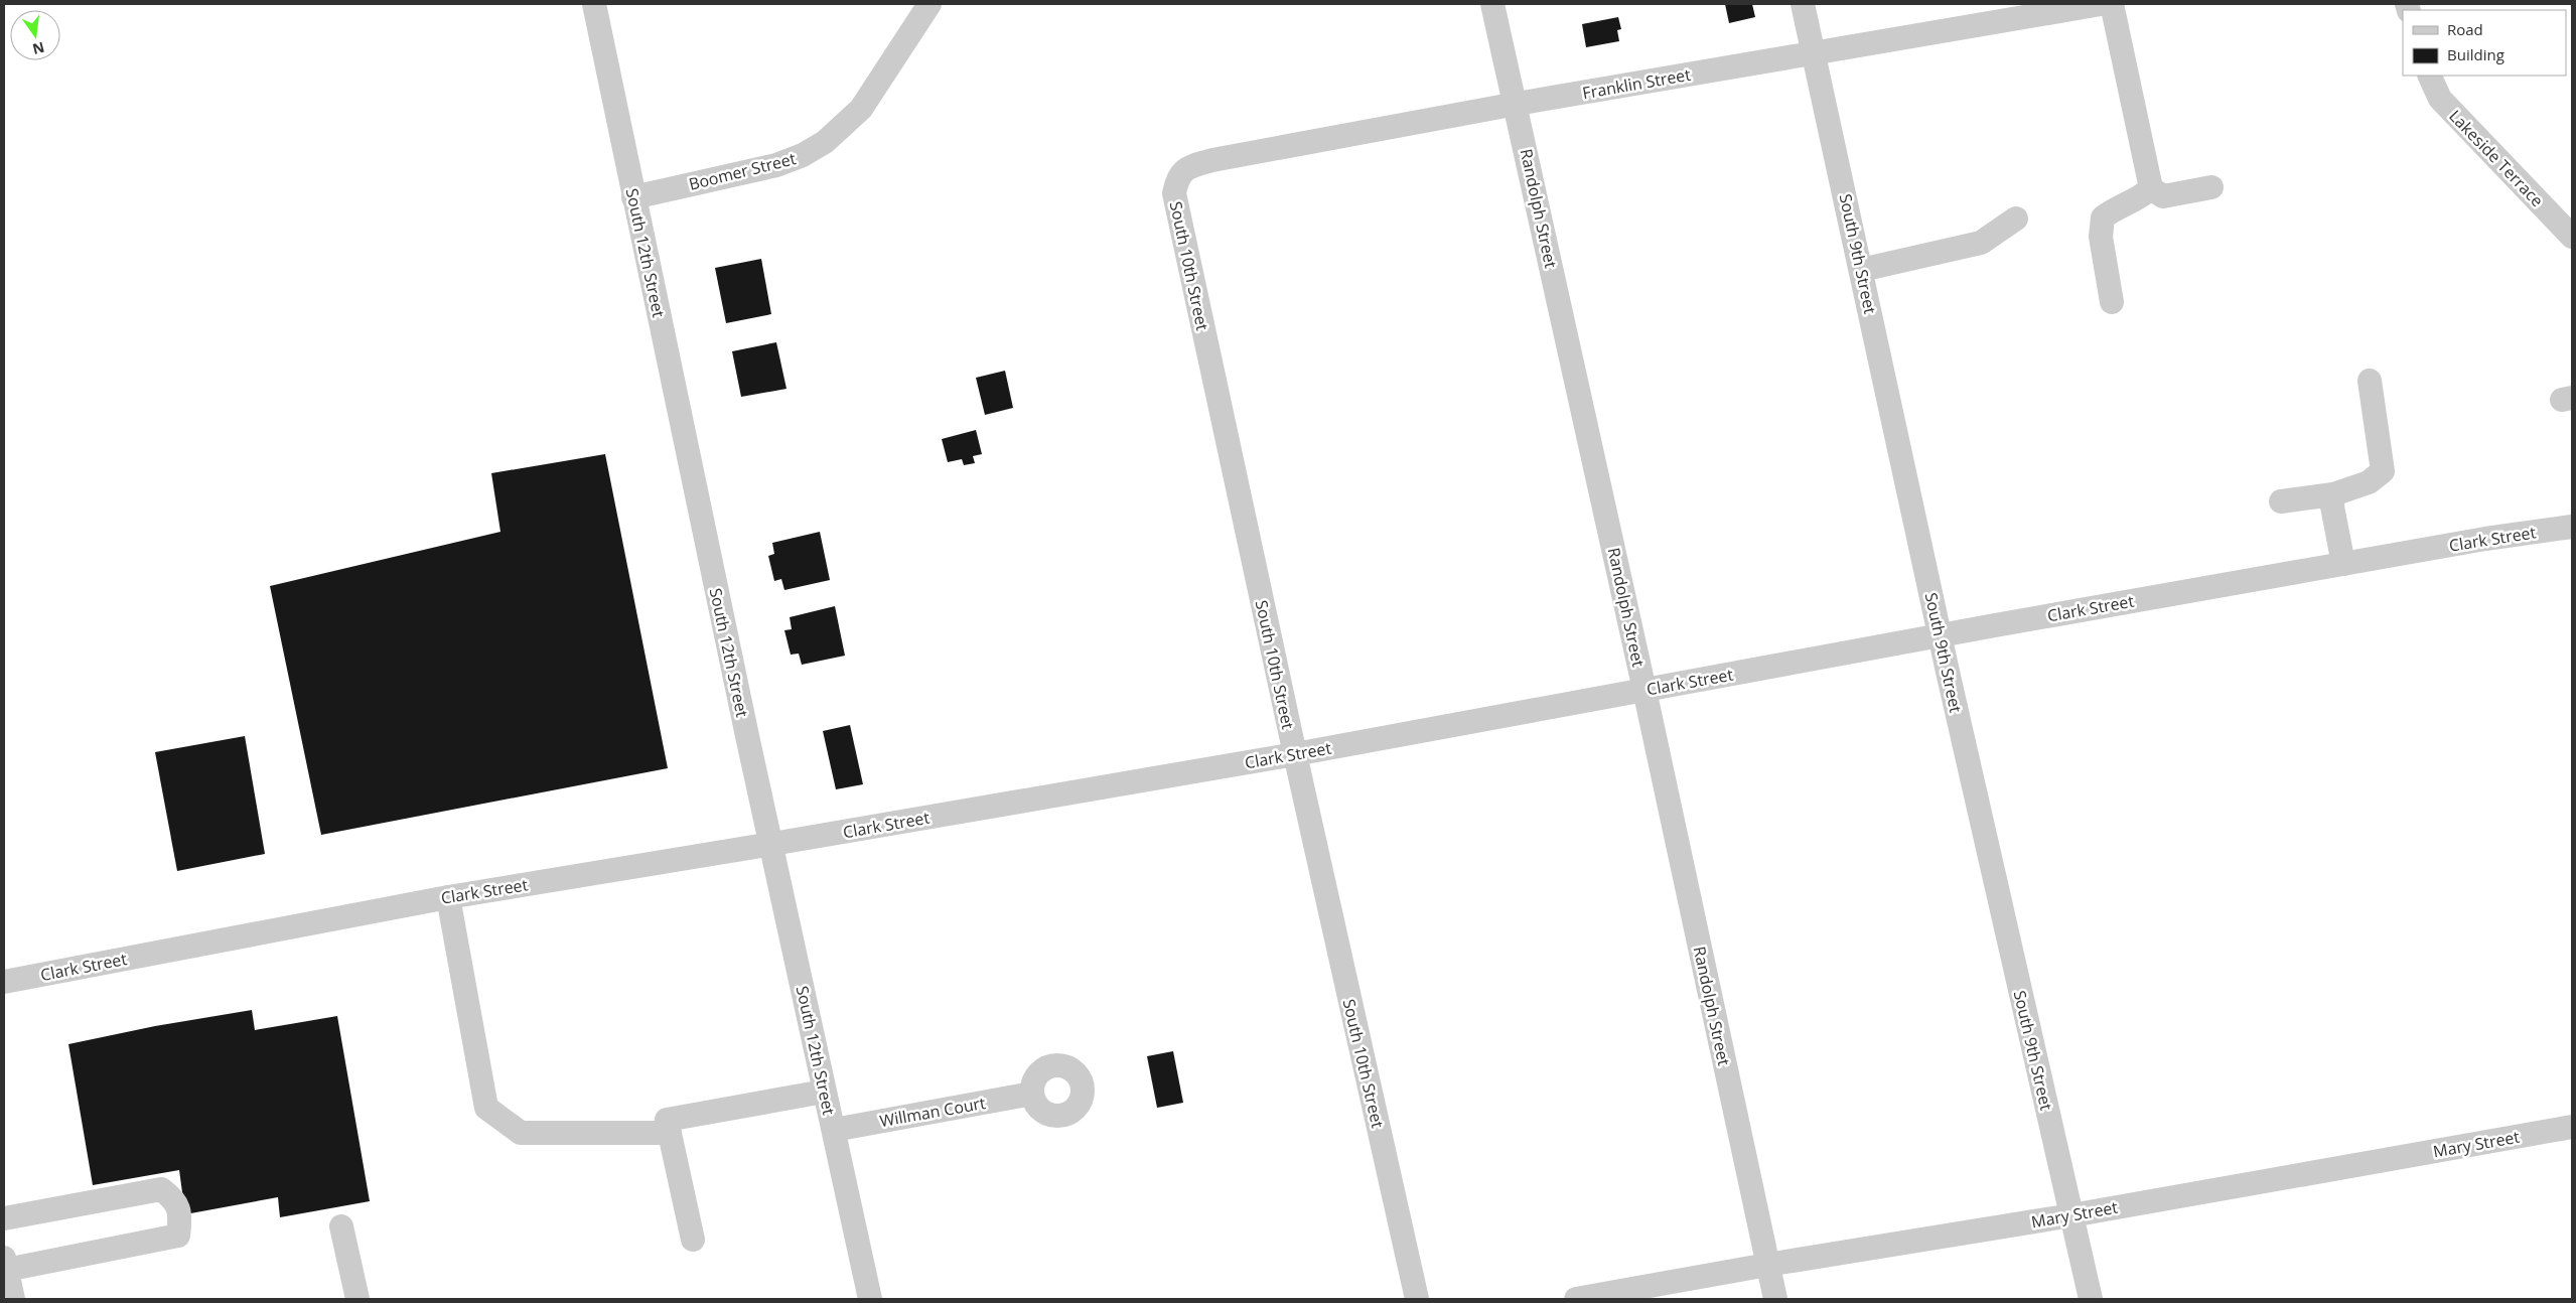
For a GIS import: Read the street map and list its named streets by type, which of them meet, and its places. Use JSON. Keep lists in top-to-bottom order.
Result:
{
  "streets": {
    "street": [
      "Franklin Street",
      "Lakeside Terrace",
      "Boomer Street",
      "Randolph Street",
      "South 12th Street",
      "South 9th Street",
      "South 10th Street",
      "Clark Street",
      "Willman Court",
      "Mary Street"
    ]
  },
  "crossings": [
    ["Franklin Street", "Randolph Street"],
    ["Franklin Street", "South 9th Street"],
    ["Franklin Street", "South 10th Street"],
    ["Boomer Street", "South 12th Street"],
    ["Randolph Street", "Clark Street"],
    ["Randolph Street", "Mary Street"],
    ["South 12th Street", "Clark Street"],
    ["South 12th Street", "Willman Court"],
    ["South 9th Street", "Clark Street"],
    ["South 9th Street", "Mary Street"],
    ["South 10th Street", "Clark Street"]
  ],
  "legend": ["Road", "Building"],
  "north": "bottom"
}
